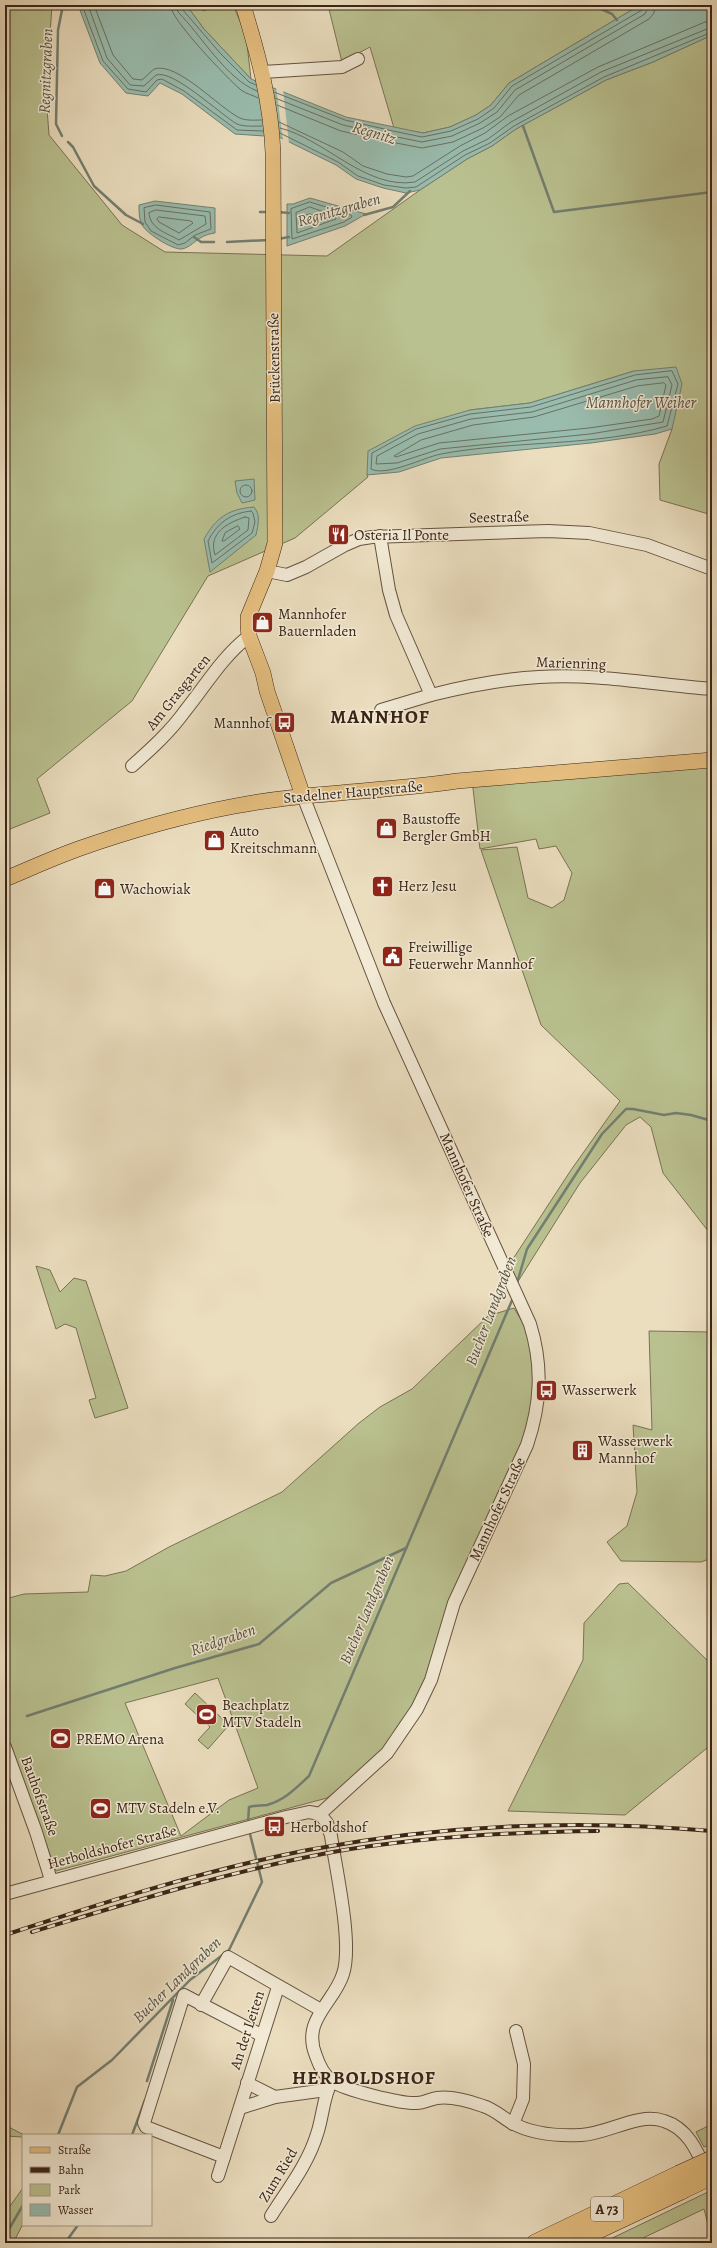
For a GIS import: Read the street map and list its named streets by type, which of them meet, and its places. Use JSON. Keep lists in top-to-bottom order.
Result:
{
  "streets": {
    "highway": ["A 73"],
    "main road": ["Brückenstraße", "Stadelner Hauptstraße", "Mannhofer Straße"],
    "street": [
      "Seestraße",
      "Marienring",
      "Am Grasgarten",
      "Bauhofstraße",
      "Herboldshofer Straße",
      "An der Leiten",
      "Zum Ried"
    ]
  },
  "crossings": [
    ["Brückenstraße", "Seestraße"],
    ["Brückenstraße", "Mannhofer Straße"],
    ["Seestraße", "Mannhofer Straße"],
    ["Am Grasgarten", "Mannhofer Straße"],
    ["Stadelner Hauptstraße", "Mannhofer Straße"],
    ["Mannhofer Straße", "Herboldshofer Straße"],
    ["Bauhofstraße", "Herboldshofer Straße"]
  ],
  "districts": ["MANNHOF", "HERBOLDSHOF"],
  "water": [
    "Regnitzgraben",
    "Regnitz",
    "Mannhofer Weiher",
    "Bucher Landgraben",
    "Riedgraben"
  ],
  "places": {
    "restaurant": ["Osteria Il Ponte"],
    "shop": [
      "Mannhofer Bauernladen",
      "Baustoffe Bergler GmbH",
      "Auto Kreitschmann",
      "Wachowiak"
    ],
    "bus stop": ["Mannhof", "Wasserwerk", "Herboldshof"],
    "church": ["Herz Jesu"],
    "public building": ["Freiwillige Feuerwehr Mannhof"],
    "building": ["Wasserwerk Mannhof"],
    "sports": ["Beachplatz MTV Stadeln", "PREMO Arena", "MTV Stadeln e.V."]
  },
  "legend": [
    "Straße",
    "Bahn",
    "Park",
    "Wasser"
  ]
}
